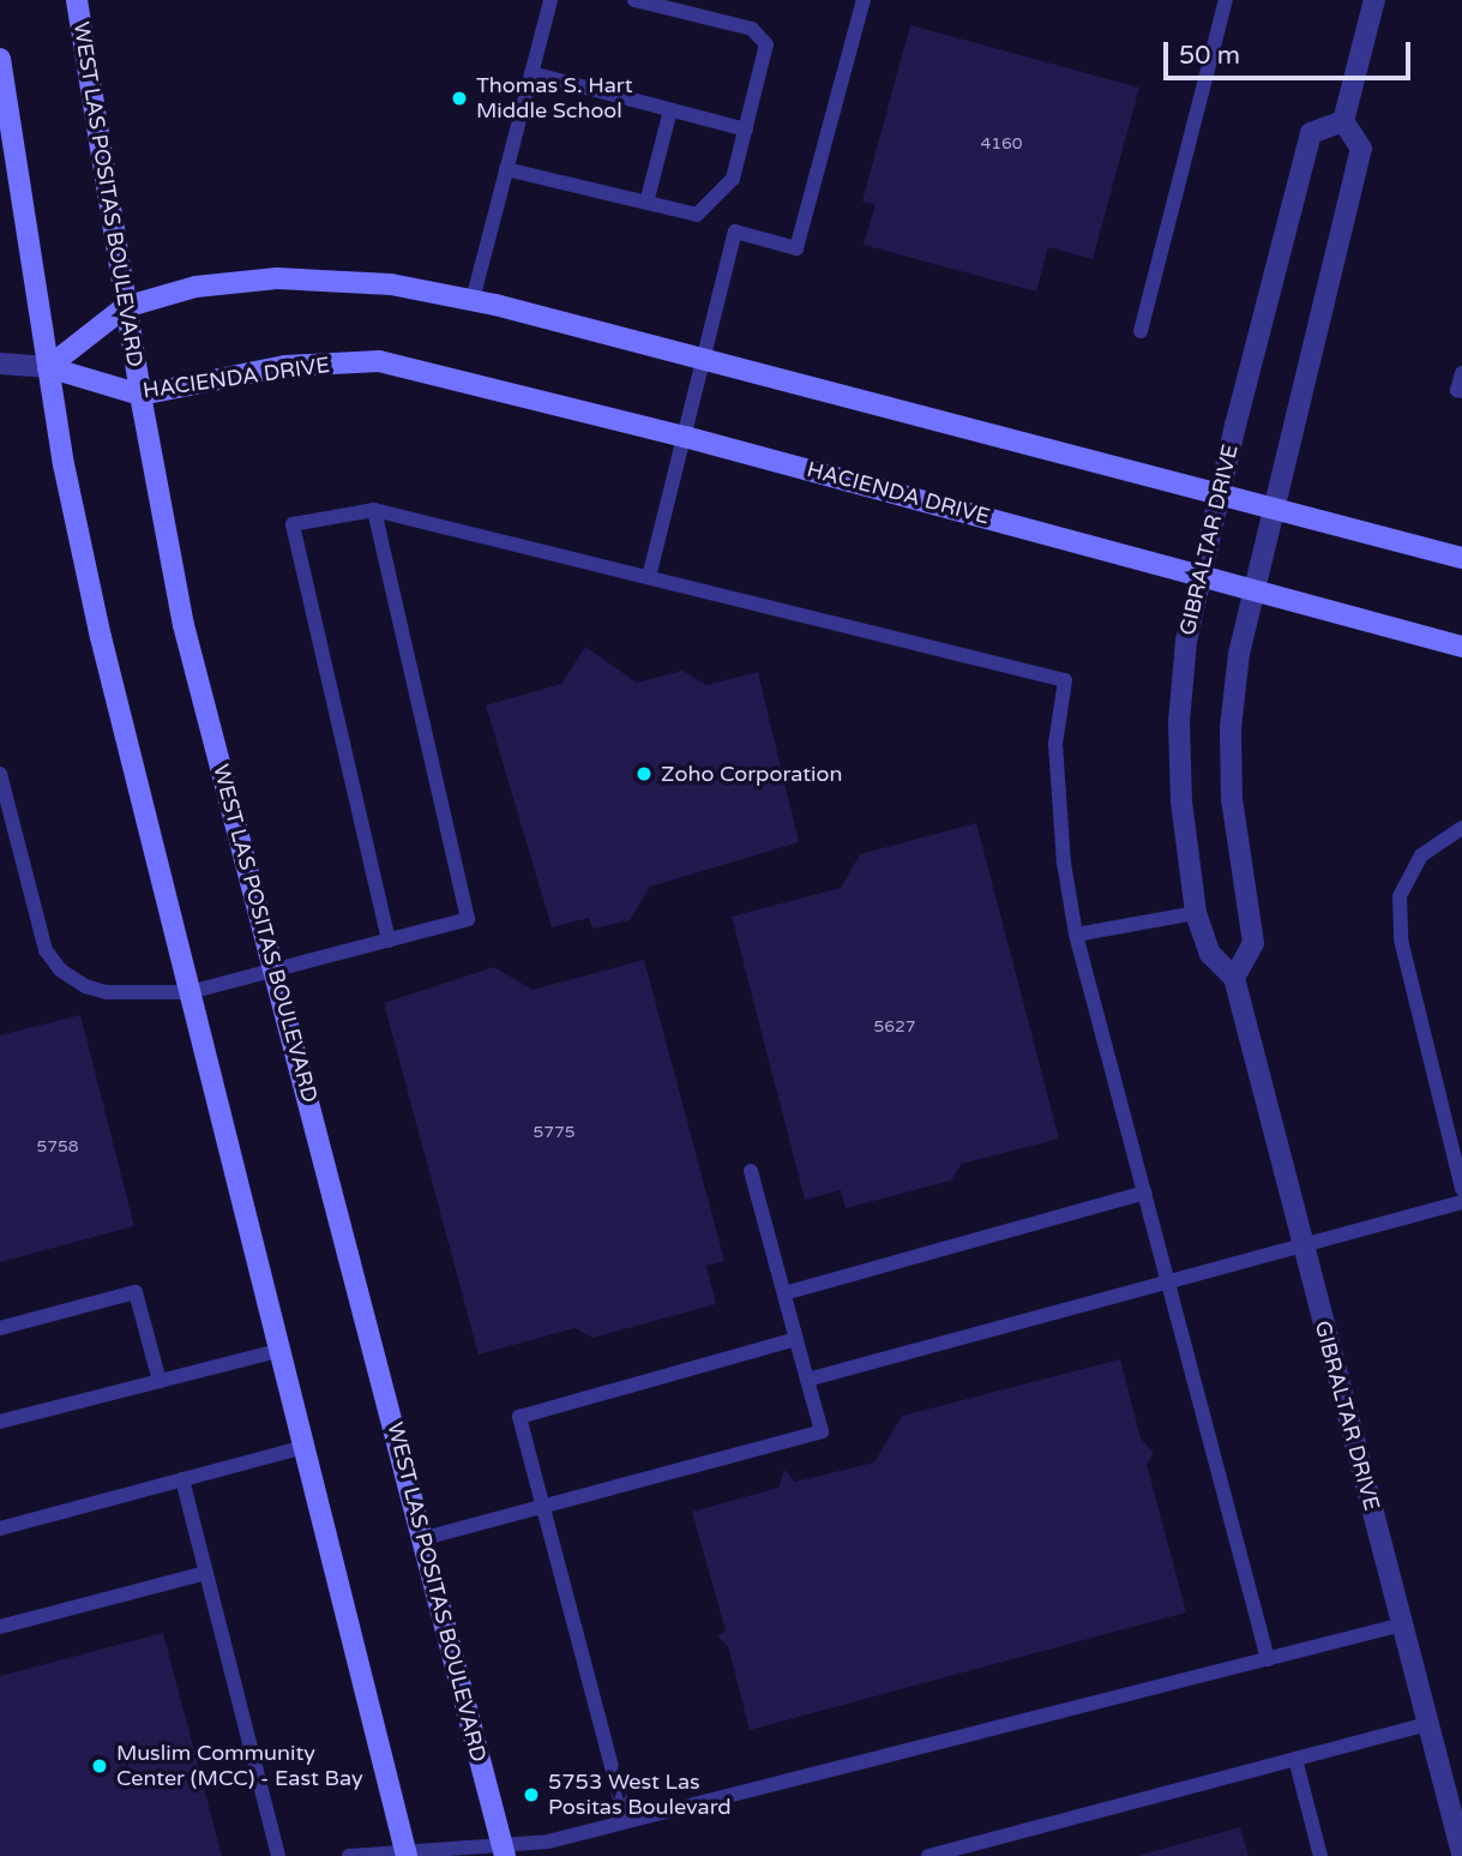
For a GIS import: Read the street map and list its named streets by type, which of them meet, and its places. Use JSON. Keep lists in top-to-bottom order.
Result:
{
  "streets": {
    "main road": ["WEST LAS POSITAS BOULEVARD", "HACIENDA DRIVE"],
    "street": ["GIBRALTAR DRIVE"]
  },
  "crossings": [
    ["WEST LAS POSITAS BOULEVARD", "HACIENDA DRIVE"],
    ["HACIENDA DRIVE", "GIBRALTAR DRIVE"]
  ],
  "places": [
    "Thomas S. Hart Middle School",
    "Zoho Corporation",
    "Muslim Community Center (MCC) - East Bay",
    "5753 West Las Positas Boulevard"
  ],
  "house_numbers": [
    "4160",
    "5627",
    "5775",
    "5758"
  ],
  "scale_bar": "50 m"
}
